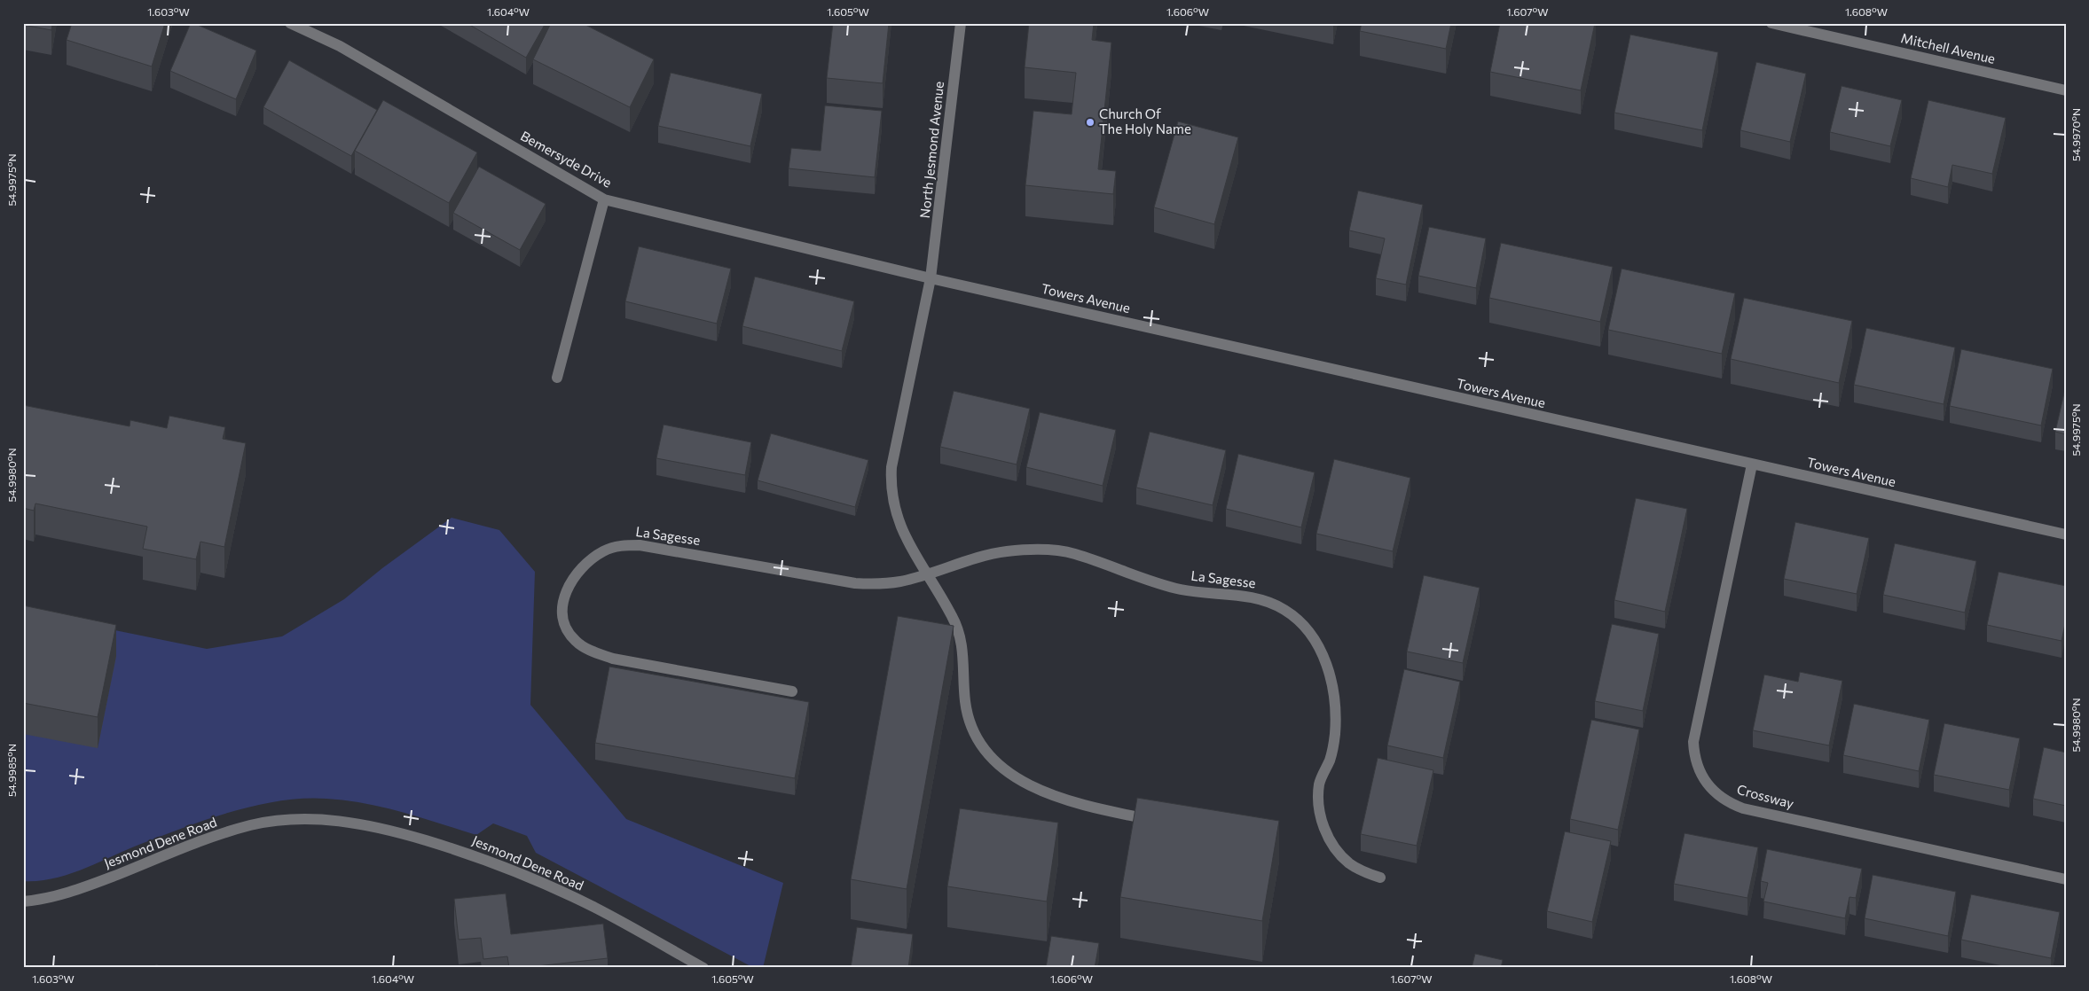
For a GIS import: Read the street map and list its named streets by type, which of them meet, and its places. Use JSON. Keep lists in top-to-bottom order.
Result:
{
  "streets": {
    "street": [
      "Mitchell Avenue",
      "North Jesmond Avenue",
      "Bemersyde Drive",
      "Towers Avenue",
      "La Sagesse",
      "Crossway",
      "Jesmond Dene Road"
    ]
  },
  "crossings": [
    ["North Jesmond Avenue", "Bemersyde Drive"],
    ["North Jesmond Avenue", "Towers Avenue"],
    ["Bemersyde Drive", "Towers Avenue"],
    ["Towers Avenue", "Crossway"]
  ],
  "places": ["Church Of The Holy Name"],
  "coordinates": [
    "1.603°W",
    "1.604°W",
    "1.605°W",
    "1.606°W",
    "1.607°W",
    "1.608°W",
    "54.9970°N",
    "54.9975°N",
    "54.9980°N",
    "54.9985°N"
  ]
}
